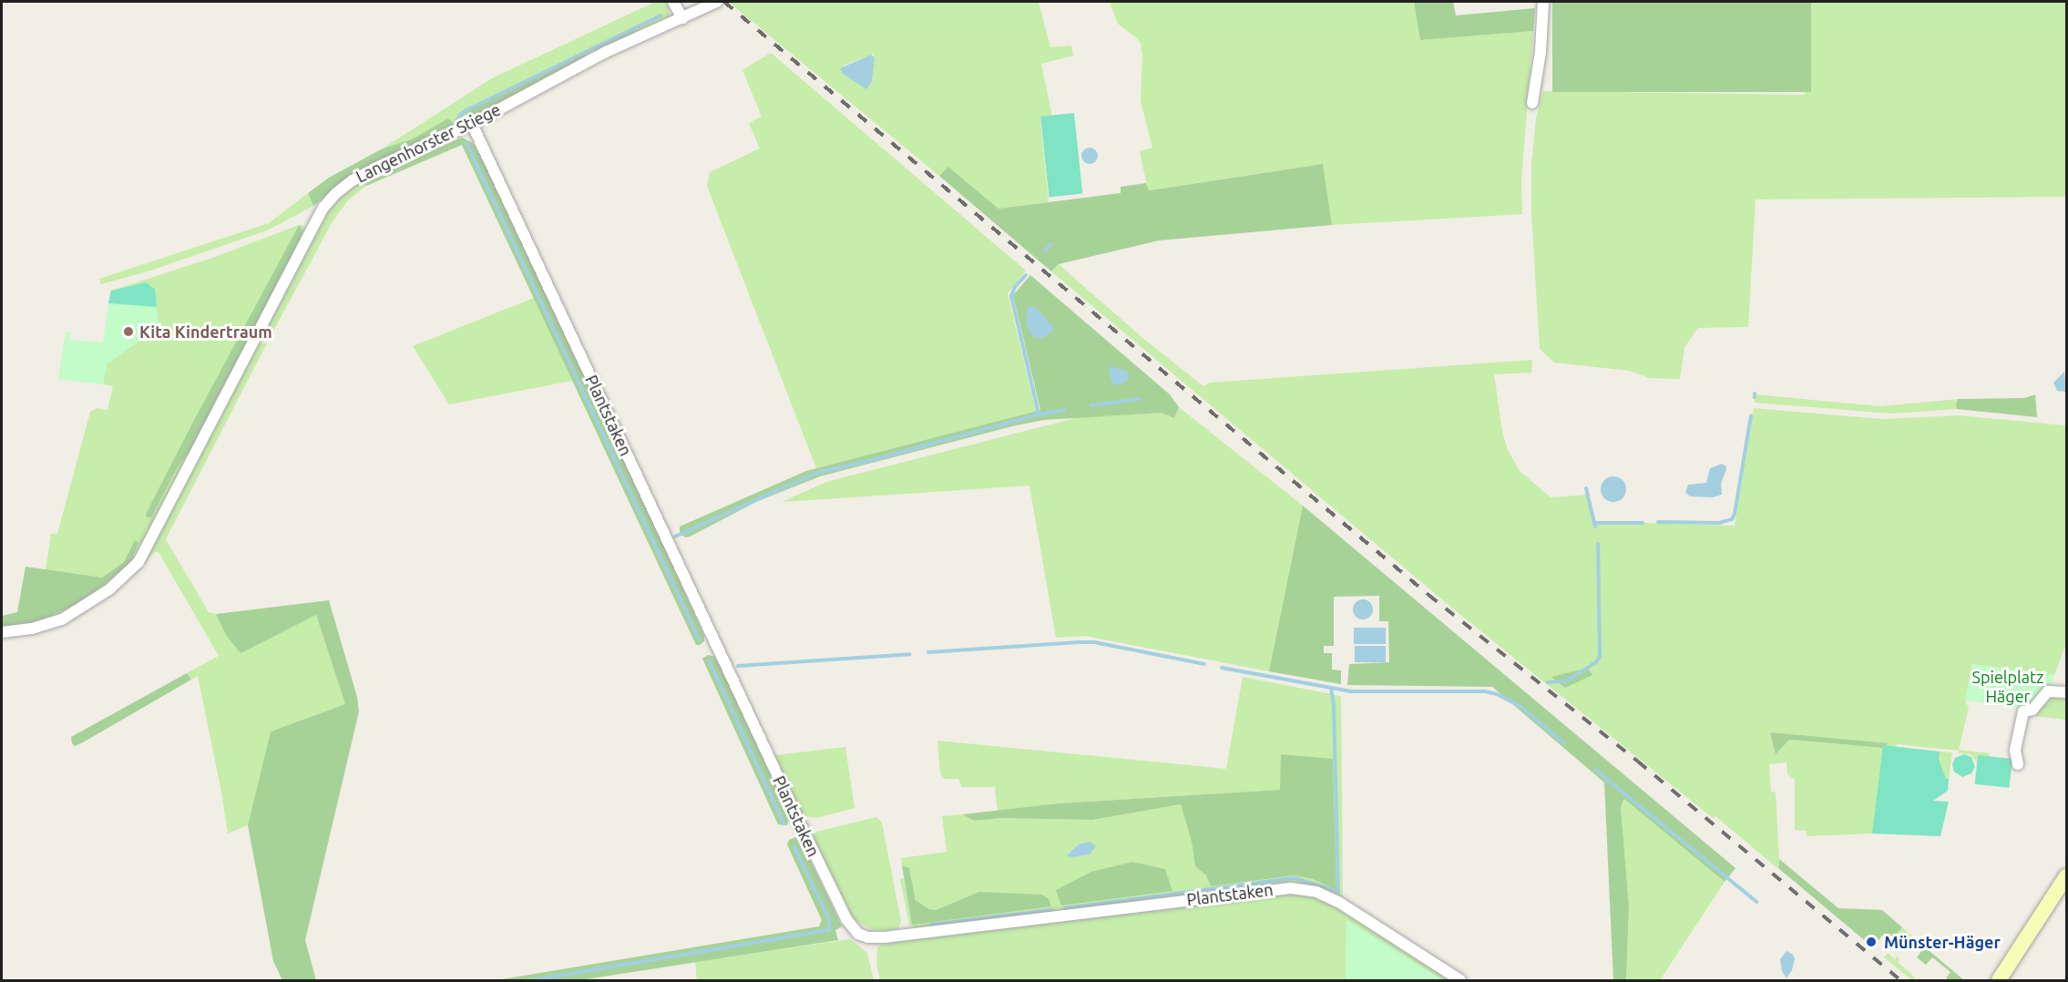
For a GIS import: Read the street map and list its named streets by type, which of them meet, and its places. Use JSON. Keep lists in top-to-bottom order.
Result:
{
  "streets": {
    "street": ["Langenhorster Stiege", "Plantstaken"]
  },
  "crossings": [
    ["Langenhorster Stiege", "Plantstaken"]
  ],
  "parks": ["Spielplatz Häger"],
  "places": ["Kita Kindertraum", "Münster-Häger"]
}
